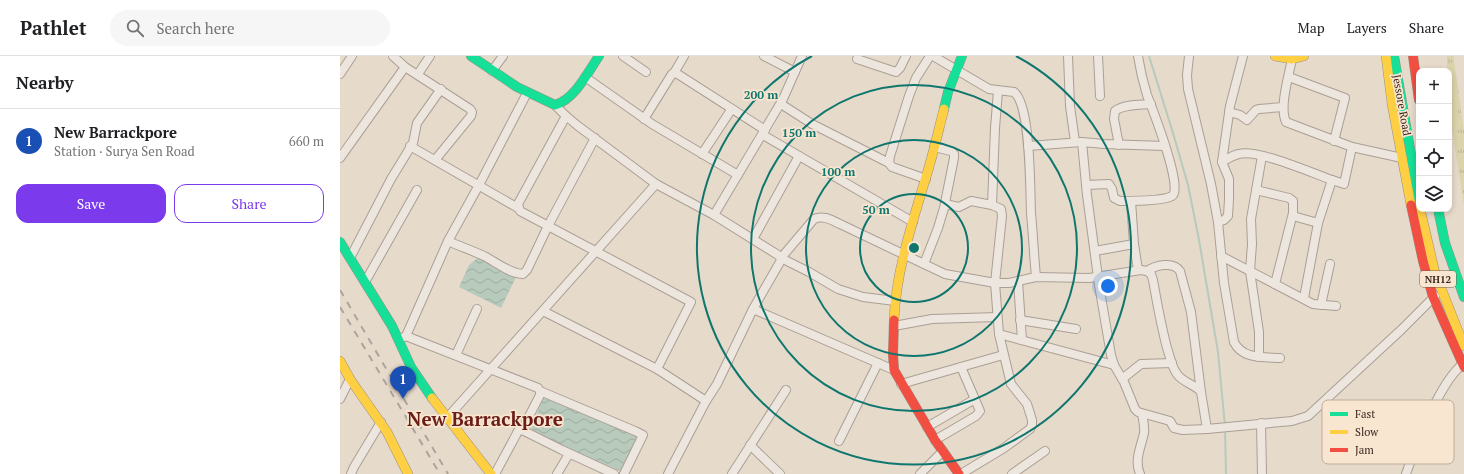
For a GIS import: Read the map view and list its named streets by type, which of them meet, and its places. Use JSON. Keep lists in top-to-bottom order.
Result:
{
  "streets": {
    "main road": ["Jessore Road", "NH12"]
  },
  "districts": ["New Barrackpore"],
  "legend": ["Fast", "Slow", "Jam"],
  "page": {
    "header": "Pathlet",
    "search": "Search here",
    "nav": ["Map", "Layers", "Share"],
    "heading": "Nearby",
    "map_buttons": ["+", "−"],
    "list": [
      {
        "mark": "1",
        "name": "New Barrackpore",
        "note": "Station · Surya Sen Road",
        "value": "660 m"
      }
    ],
    "buttons": ["Save", "Share"],
    "pins": "1"
  },
  "rings": [
    "200 m",
    "150 m",
    "100 m",
    "50 m"
  ]
}
